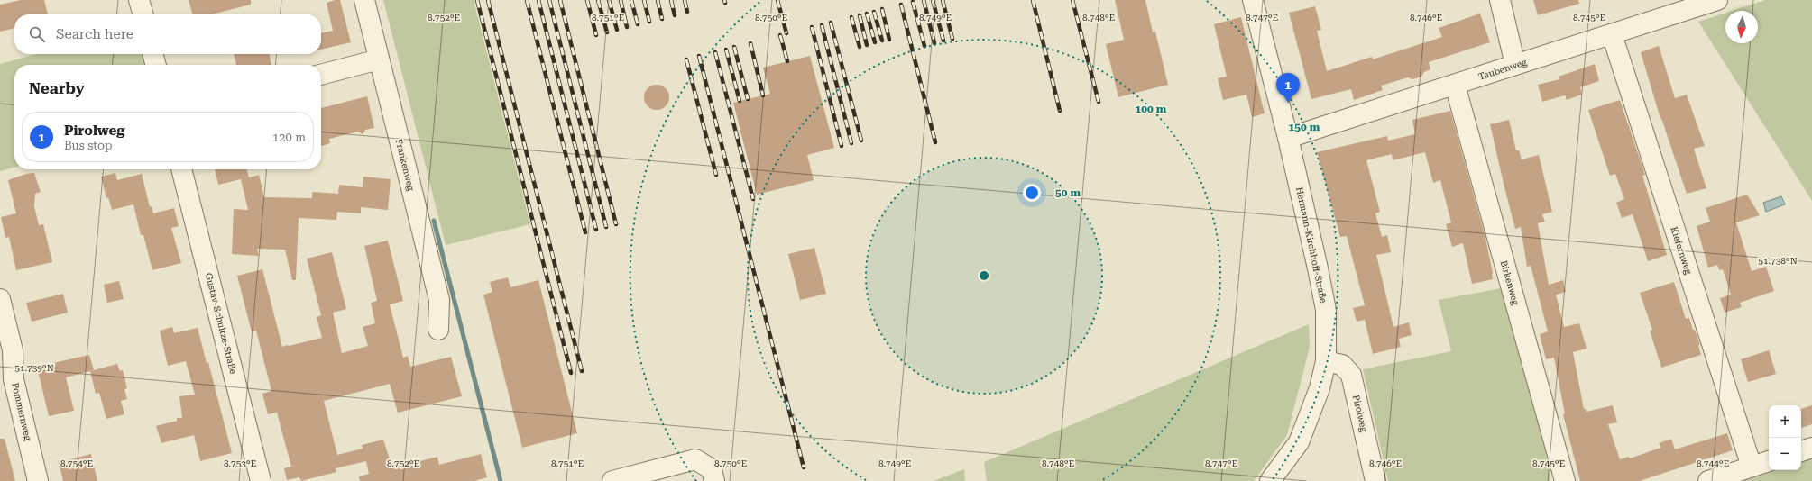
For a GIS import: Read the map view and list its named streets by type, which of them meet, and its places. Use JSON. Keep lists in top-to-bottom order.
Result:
{
  "streets": {
    "street": [
      "Taubenweg",
      "Frankenweg",
      "Hermann-Kirchhoff-Straße",
      "Kiefernweg",
      "Birkenweg",
      "Gustav-Schultze-Straße",
      "Pommernweg",
      "Pirolweg"
    ]
  },
  "crossings": [
    ["Taubenweg", "Hermann-Kirchhoff-Straße"],
    ["Taubenweg", "Kiefernweg"],
    ["Taubenweg", "Birkenweg"],
    ["Hermann-Kirchhoff-Straße", "Pirolweg"]
  ],
  "north": "bottom",
  "page": {
    "search": "Search here",
    "heading": "Nearby",
    "pins": "1",
    "list": [
      {
        "mark": "1",
        "name": "Pirolweg",
        "note": "Bus stop",
        "value": "120 m"
      }
    ],
    "map_buttons": ["+", "−"]
  },
  "coordinates": [
    "8.752°E",
    "8.751°E",
    "8.750°E",
    "8.749°E",
    "8.748°E",
    "8.747°E",
    "8.746°E",
    "8.745°E",
    "51.738°N",
    "51.739°N",
    "8.754°E",
    "8.753°E",
    "8.744°E"
  ],
  "rings": ["100 m", "150 m", "50 m"]
}
